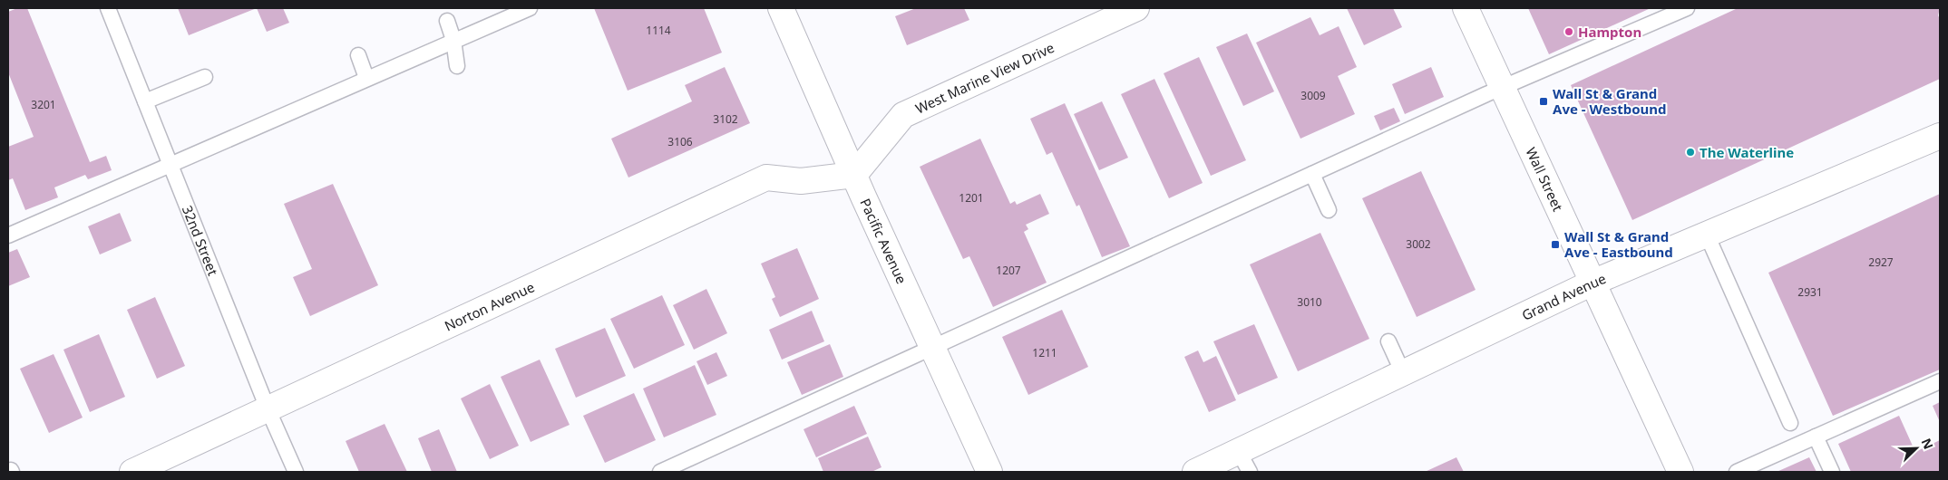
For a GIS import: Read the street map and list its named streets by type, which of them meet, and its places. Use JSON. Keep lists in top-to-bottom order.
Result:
{
  "streets": {
    "street": [
      "West Marine View Drive",
      "Wall Street",
      "Pacific Avenue",
      "Grand Avenue",
      "Norton Avenue"
    ],
    "lane": ["32nd Street"]
  },
  "crossings": [
    ["West Marine View Drive", "Pacific Avenue"],
    ["West Marine View Drive", "Norton Avenue"],
    ["Wall Street", "Grand Avenue"],
    ["32nd Street", "Norton Avenue"],
    ["Pacific Avenue", "Norton Avenue"]
  ],
  "places": {
    "other": ["Hampton", "The Waterline"],
    "transit": ["Wall St & Grand Ave - Westbound", "Wall St & Grand Ave - Eastbound"]
  },
  "house_numbers": [
    "1114",
    "3009",
    "3201",
    "3102",
    "3106",
    "1201",
    "3002",
    "2927",
    "1207",
    "2931",
    "3010",
    "1211"
  ],
  "north": "top right"
}
